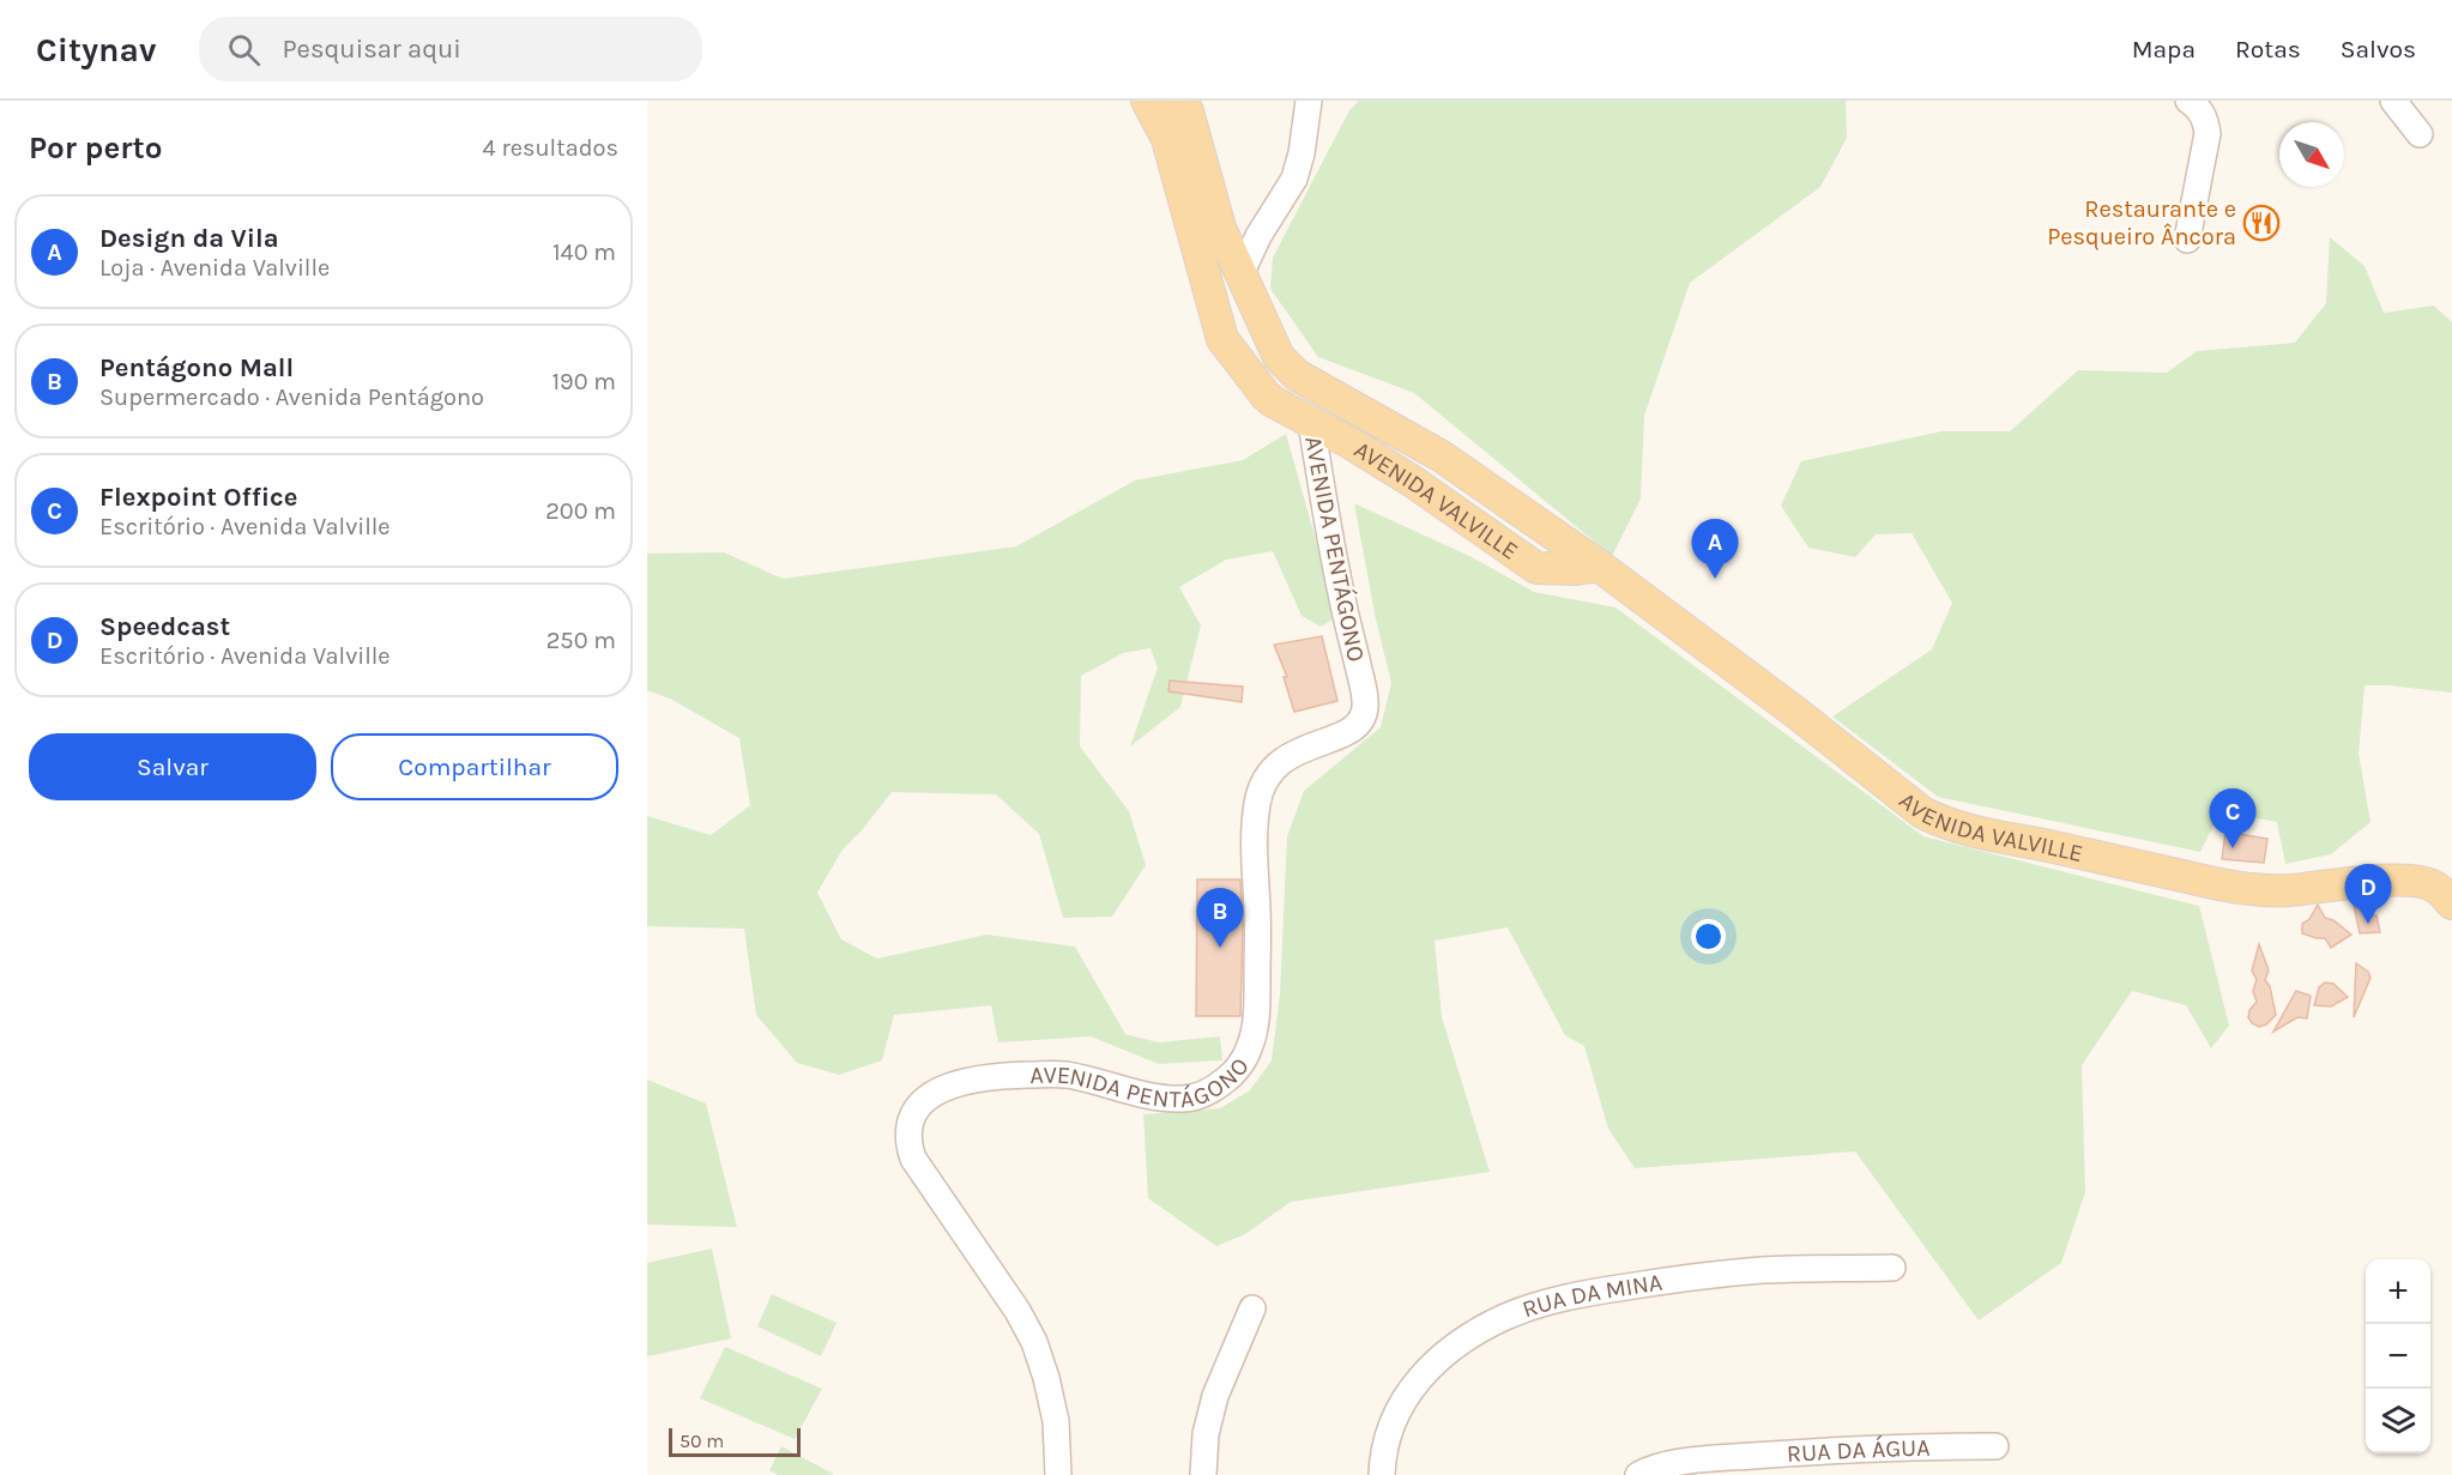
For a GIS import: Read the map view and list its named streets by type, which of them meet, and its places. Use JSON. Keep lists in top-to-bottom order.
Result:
{
  "streets": {
    "main road": ["AVENIDA VALVILLE"],
    "street": ["AVENIDA PENTÁGONO", "RUA DA MINA", "RUA DA ÁGUA"]
  },
  "crossings": [
    ["AVENIDA VALVILLE", "AVENIDA PENTÁGONO"]
  ],
  "places": {
    "restaurant": ["Restaurante e Pesqueiro Âncora"]
  },
  "scale_bar": "50 m",
  "north": "bottom right",
  "page": {
    "header": "Citynav",
    "search": "Pesquisar aqui",
    "nav": ["Mapa", "Rotas", "Salvos"],
    "heading": ["Por perto", "4 resultados"],
    "list": [
      {
        "mark": "A",
        "name": "Design da Vila",
        "note": "Loja · Avenida Valville",
        "value": "140 m"
      },
      {
        "mark": "B",
        "name": "Pentágono Mall",
        "note": "Supermercado · Avenida Pentágono",
        "value": "190 m"
      },
      {
        "mark": "C",
        "name": "Flexpoint Office",
        "note": "Escritório · Avenida Valville",
        "value": "200 m"
      },
      {
        "mark": "D",
        "name": "Speedcast",
        "note": "Escritório · Avenida Valville",
        "value": "250 m"
      }
    ],
    "pins": [
      "A",
      "C",
      "D",
      "B"
    ],
    "buttons": ["Salvar", "Compartilhar"],
    "map_buttons": ["+", "−"],
    "scale": "50 m"
  }
}
